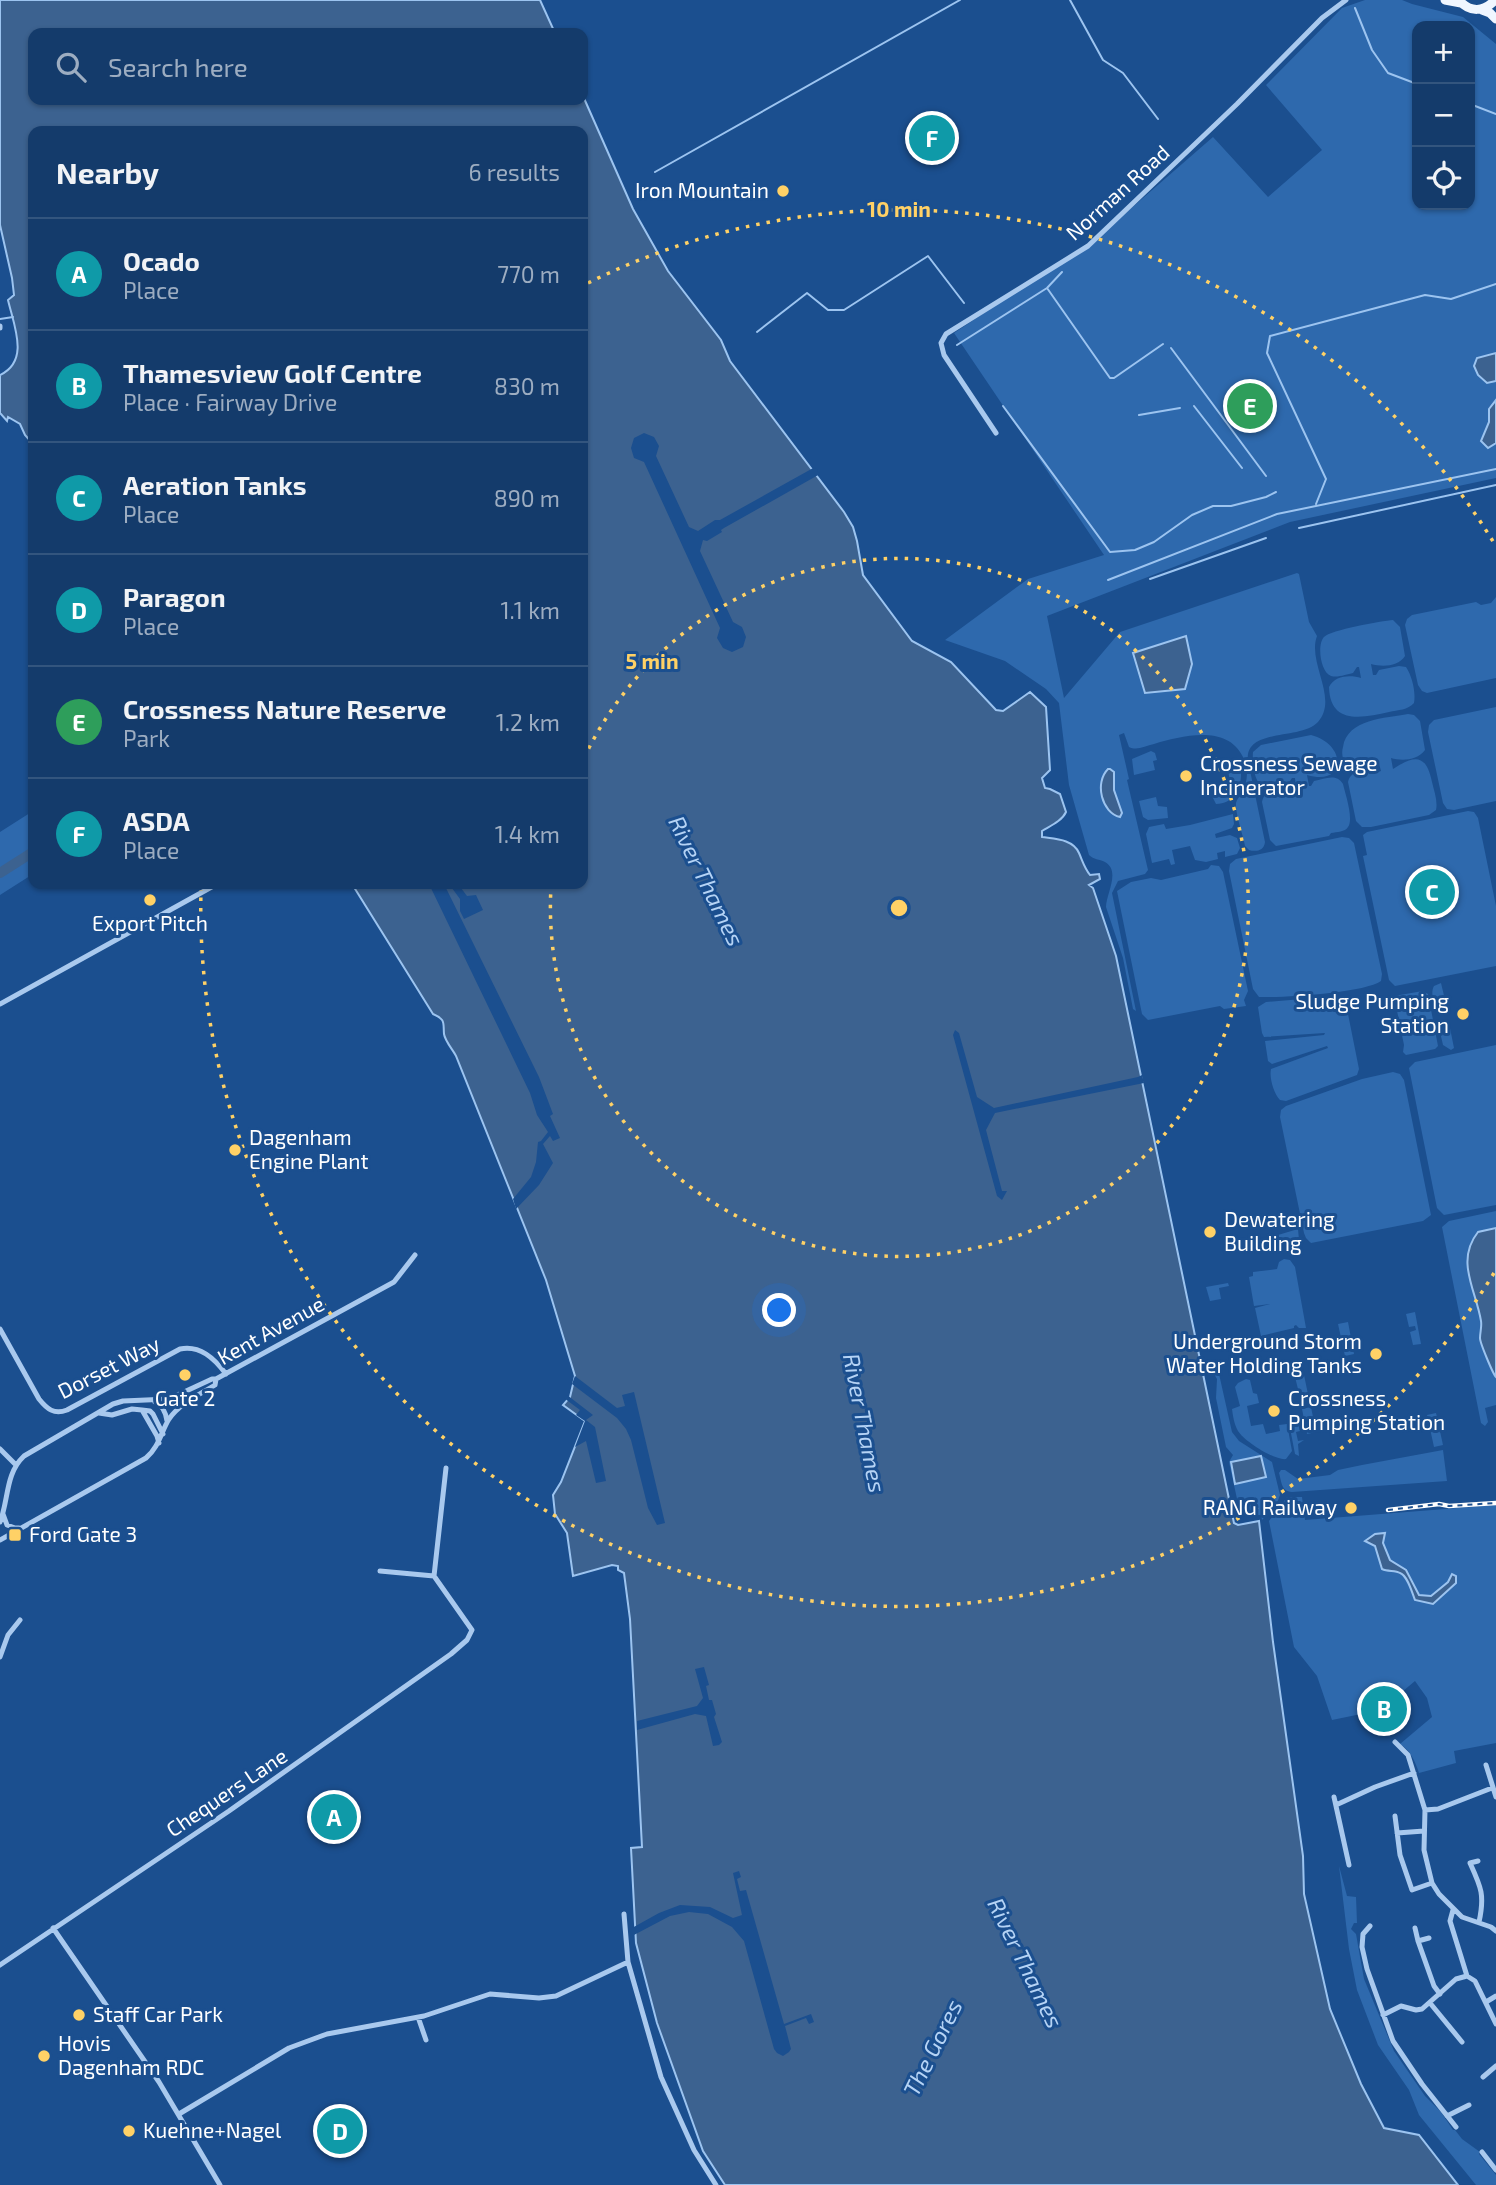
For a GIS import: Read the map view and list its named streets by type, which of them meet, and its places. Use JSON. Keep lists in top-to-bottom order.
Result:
{
  "streets": {
    "street": [
      "Norman Road",
      "Kent Avenue",
      "Dorset Way",
      "Chequers Lane"
    ]
  },
  "crossings": [
    ["Kent Avenue", "Dorset Way"]
  ],
  "water": ["River Thames", "The Gores"],
  "places": {
    "other": [
      "Iron Mountain",
      "Crossness Sewage Incinerator",
      "Export Pitch",
      "Sludge Pumping Station",
      "Dagenham Engine Plant",
      "Dewatering Building",
      "Underground Storm Water Holding Tanks",
      "Gate 2",
      "Crossness Pumping Station",
      "RANG Railway",
      "Staff Car Park",
      "Hovis Dagenham RDC",
      "Kuehne+Nagel"
    ],
    "transit": ["Ford Gate 3"]
  },
  "page": {
    "map_buttons": ["+", "−"],
    "search": "Search here",
    "pins": [
      "F",
      "E",
      "C",
      "B",
      "A",
      "D"
    ],
    "heading": ["Nearby", "6 results"],
    "list": [
      {
        "mark": "A",
        "name": "Ocado",
        "note": "Place",
        "value": "770 m"
      },
      {
        "mark": "B",
        "name": "Thamesview Golf Centre",
        "note": "Place · Fairway Drive",
        "value": "830 m"
      },
      {
        "mark": "C",
        "name": "Aeration Tanks",
        "note": "Place",
        "value": "890 m"
      },
      {
        "mark": "D",
        "name": "Paragon",
        "note": "Place",
        "value": "1.1 km"
      },
      {
        "mark": "E",
        "name": "Crossness Nature Reserve",
        "note": "Park",
        "value": "1.2 km"
      },
      {
        "mark": "F",
        "name": "ASDA",
        "note": "Place",
        "value": "1.4 km"
      }
    ]
  },
  "rings": ["10 min", "5 min"]
}
